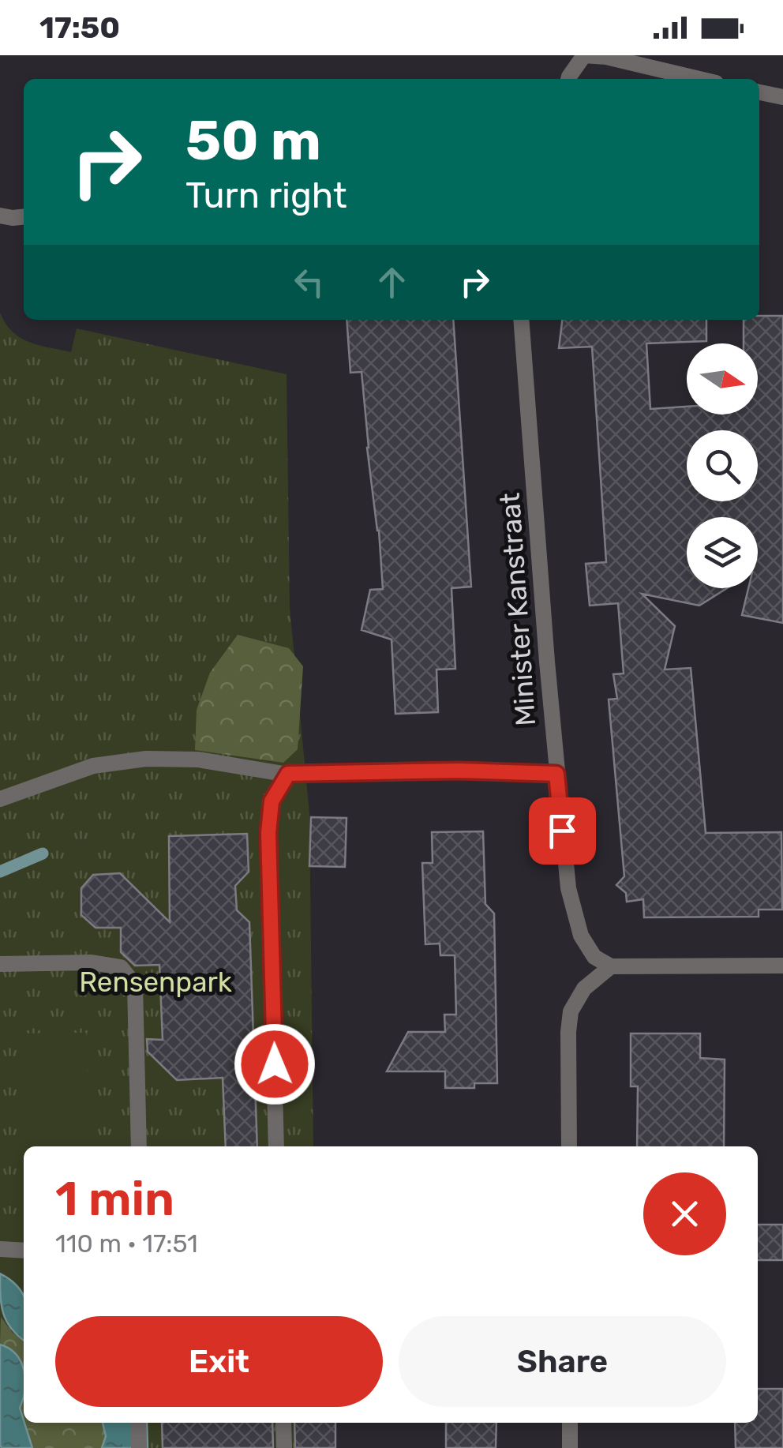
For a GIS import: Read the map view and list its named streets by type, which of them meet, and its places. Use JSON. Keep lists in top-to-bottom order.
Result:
{
  "streets": {
    "street": ["Minister Kanstraat"]
  },
  "parks": ["Rensenpark"],
  "north": "right",
  "page": {
    "status": "17:50",
    "turn": ["50 m", "Turn right"],
    "heading": ["1 min", "110 m · 17:51"],
    "buttons": ["Exit", "Share"]
  }
}
